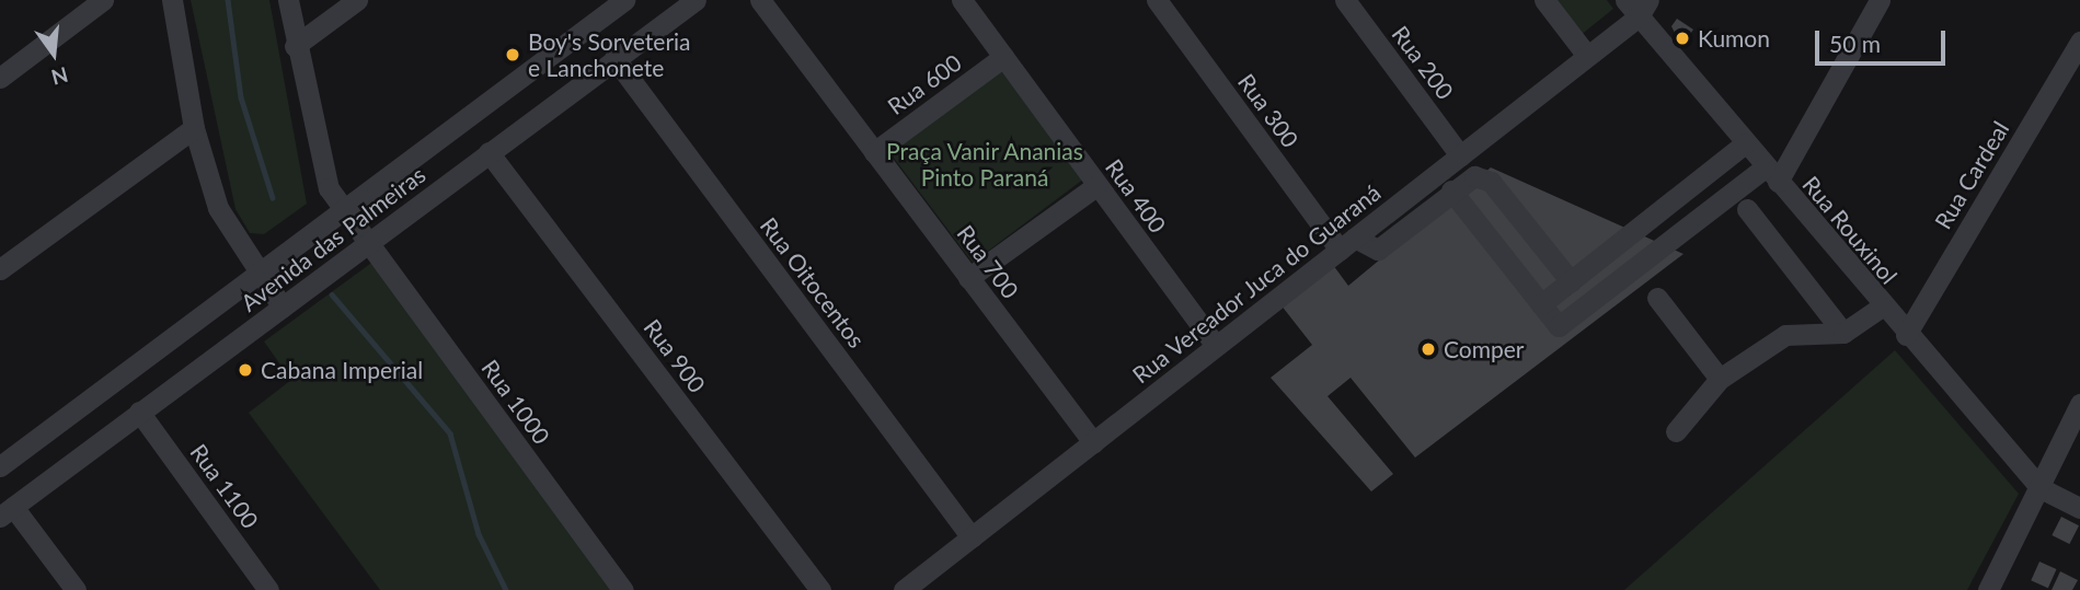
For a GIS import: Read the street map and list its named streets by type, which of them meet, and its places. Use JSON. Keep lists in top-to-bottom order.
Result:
{
  "streets": {
    "street": [
      "Rua 200",
      "Rua 600",
      "Rua 300",
      "Rua Cardeal",
      "Rua 400",
      "Rua Rouxinol",
      "Avenida das Palmeiras",
      "Rua 700",
      "Rua Oitocentos",
      "Rua Vereador Juca do Guaraná",
      "Rua 900",
      "Rua 1000",
      "Rua 1100"
    ]
  },
  "crossings": [
    ["Rua 200", "Rua Vereador Juca do Guaraná"],
    ["Rua 600", "Rua 400"],
    ["Rua 600", "Rua 700"],
    ["Rua 300", "Rua Vereador Juca do Guaraná"],
    ["Rua Cardeal", "Rua Rouxinol"],
    ["Rua 400", "Rua Vereador Juca do Guaraná"],
    ["Rua Rouxinol", "Rua Vereador Juca do Guaraná"],
    ["Avenida das Palmeiras", "Rua Oitocentos"],
    ["Avenida das Palmeiras", "Rua 900"],
    ["Avenida das Palmeiras", "Rua 1000"],
    ["Avenida das Palmeiras", "Rua 1100"],
    ["Rua 700", "Rua Vereador Juca do Guaraná"],
    ["Rua Oitocentos", "Rua Vereador Juca do Guaraná"]
  ],
  "parks": ["Praça Vanir Ananias Pinto Paraná"],
  "places": [
    "Kumon",
    "Boy's Sorveteria e Lanchonete",
    "Comper",
    "Cabana Imperial"
  ],
  "scale_bar": "50 m",
  "north": "bottom"
}
